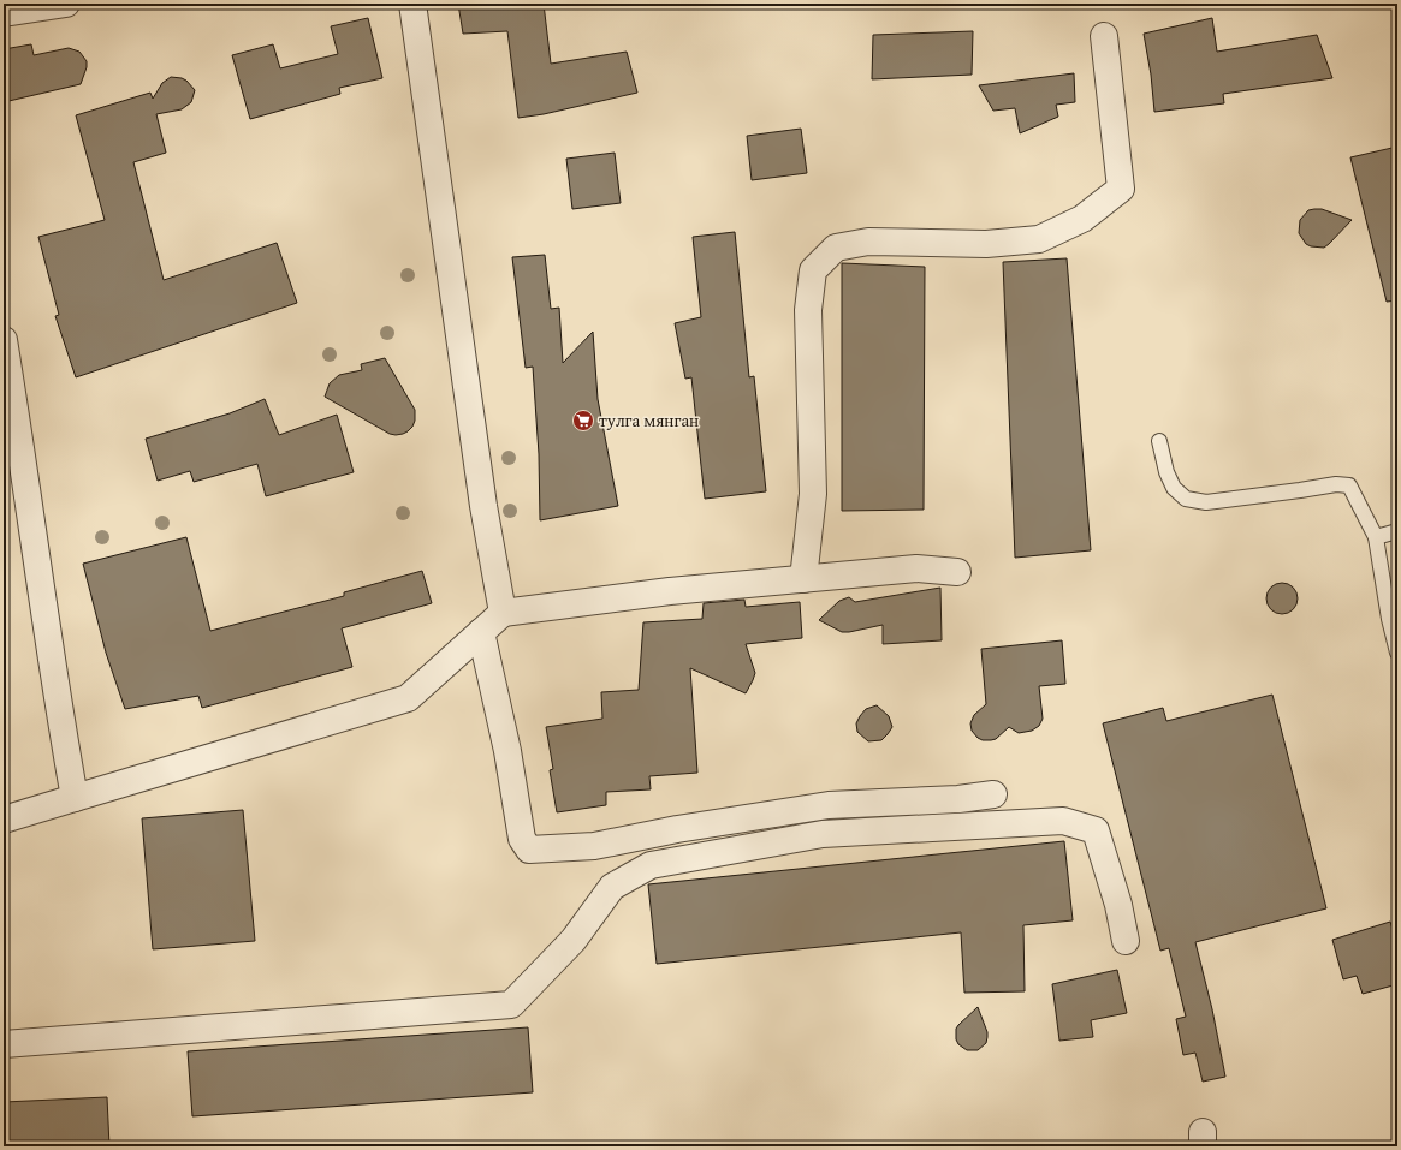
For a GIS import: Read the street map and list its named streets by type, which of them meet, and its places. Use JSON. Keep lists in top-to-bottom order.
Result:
{
  "places": {
    "supermarket": ["тулга мянган"]
  }
}
